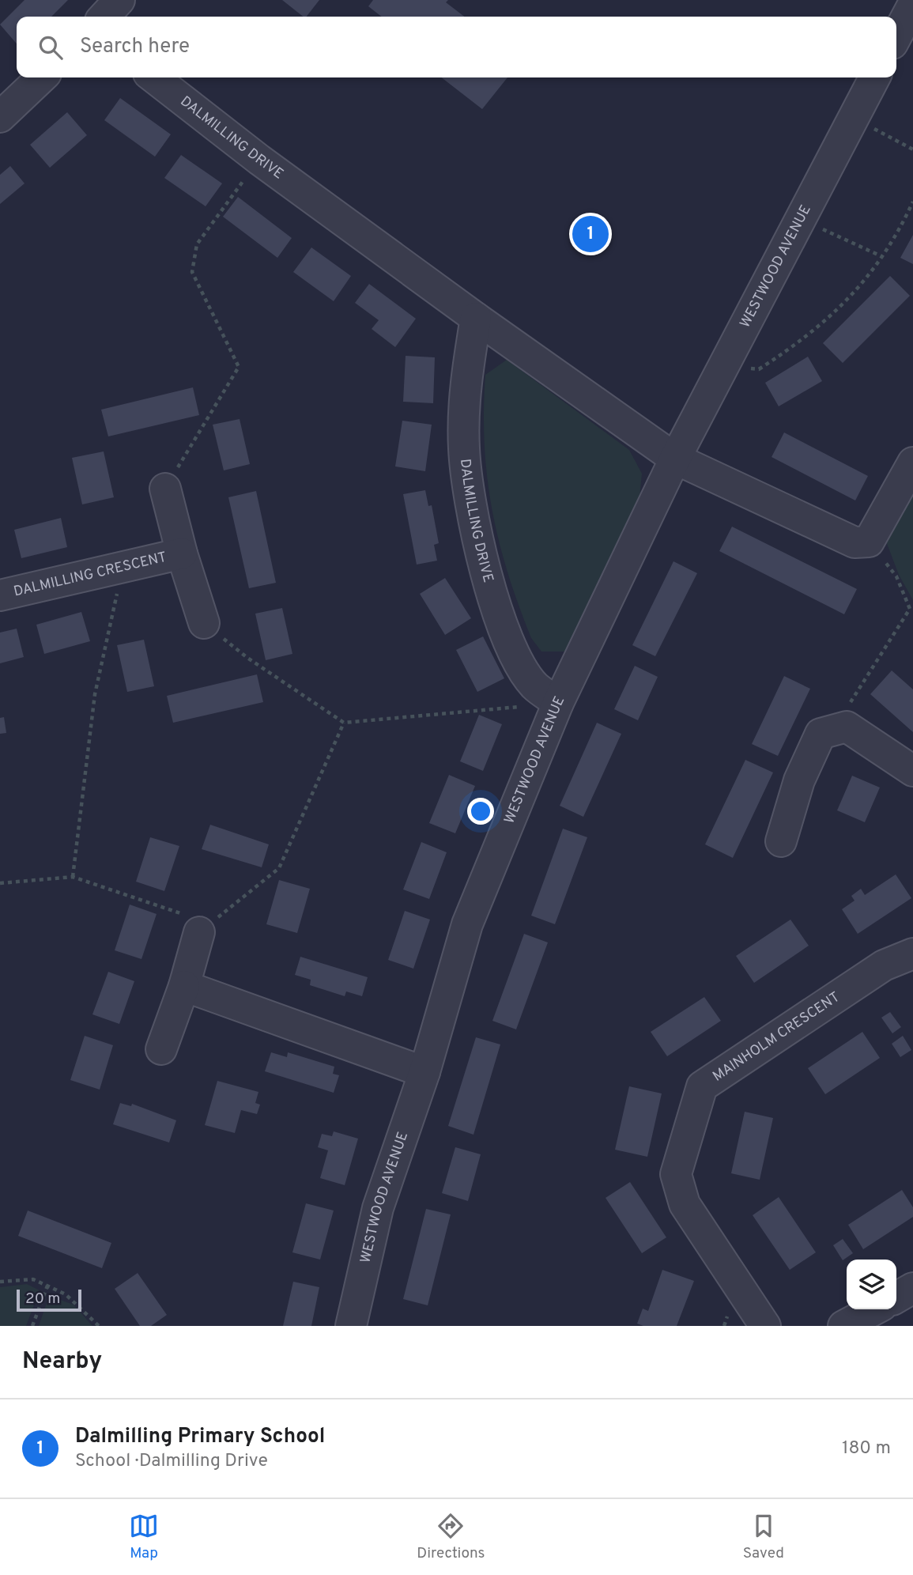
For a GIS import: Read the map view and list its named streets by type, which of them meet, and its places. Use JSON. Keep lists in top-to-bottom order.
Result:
{
  "streets": {
    "street": [
      "DALMILLING DRIVE",
      "WESTWOOD AVENUE",
      "DALMILLING CRESCENT",
      "MAINHOLM CRESCENT"
    ]
  },
  "crossings": [
    ["DALMILLING DRIVE", "WESTWOOD AVENUE"]
  ],
  "scale_bar": "20 m",
  "page": {
    "search": "Search here",
    "pins": "1",
    "scale": "20 m",
    "heading": "Nearby",
    "list": [
      {
        "mark": "1",
        "name": "Dalmilling Primary School",
        "note": "School · Dalmilling Drive",
        "value": "180 m"
      }
    ],
    "nav": ["Map", "Directions", "Saved"]
  }
}
